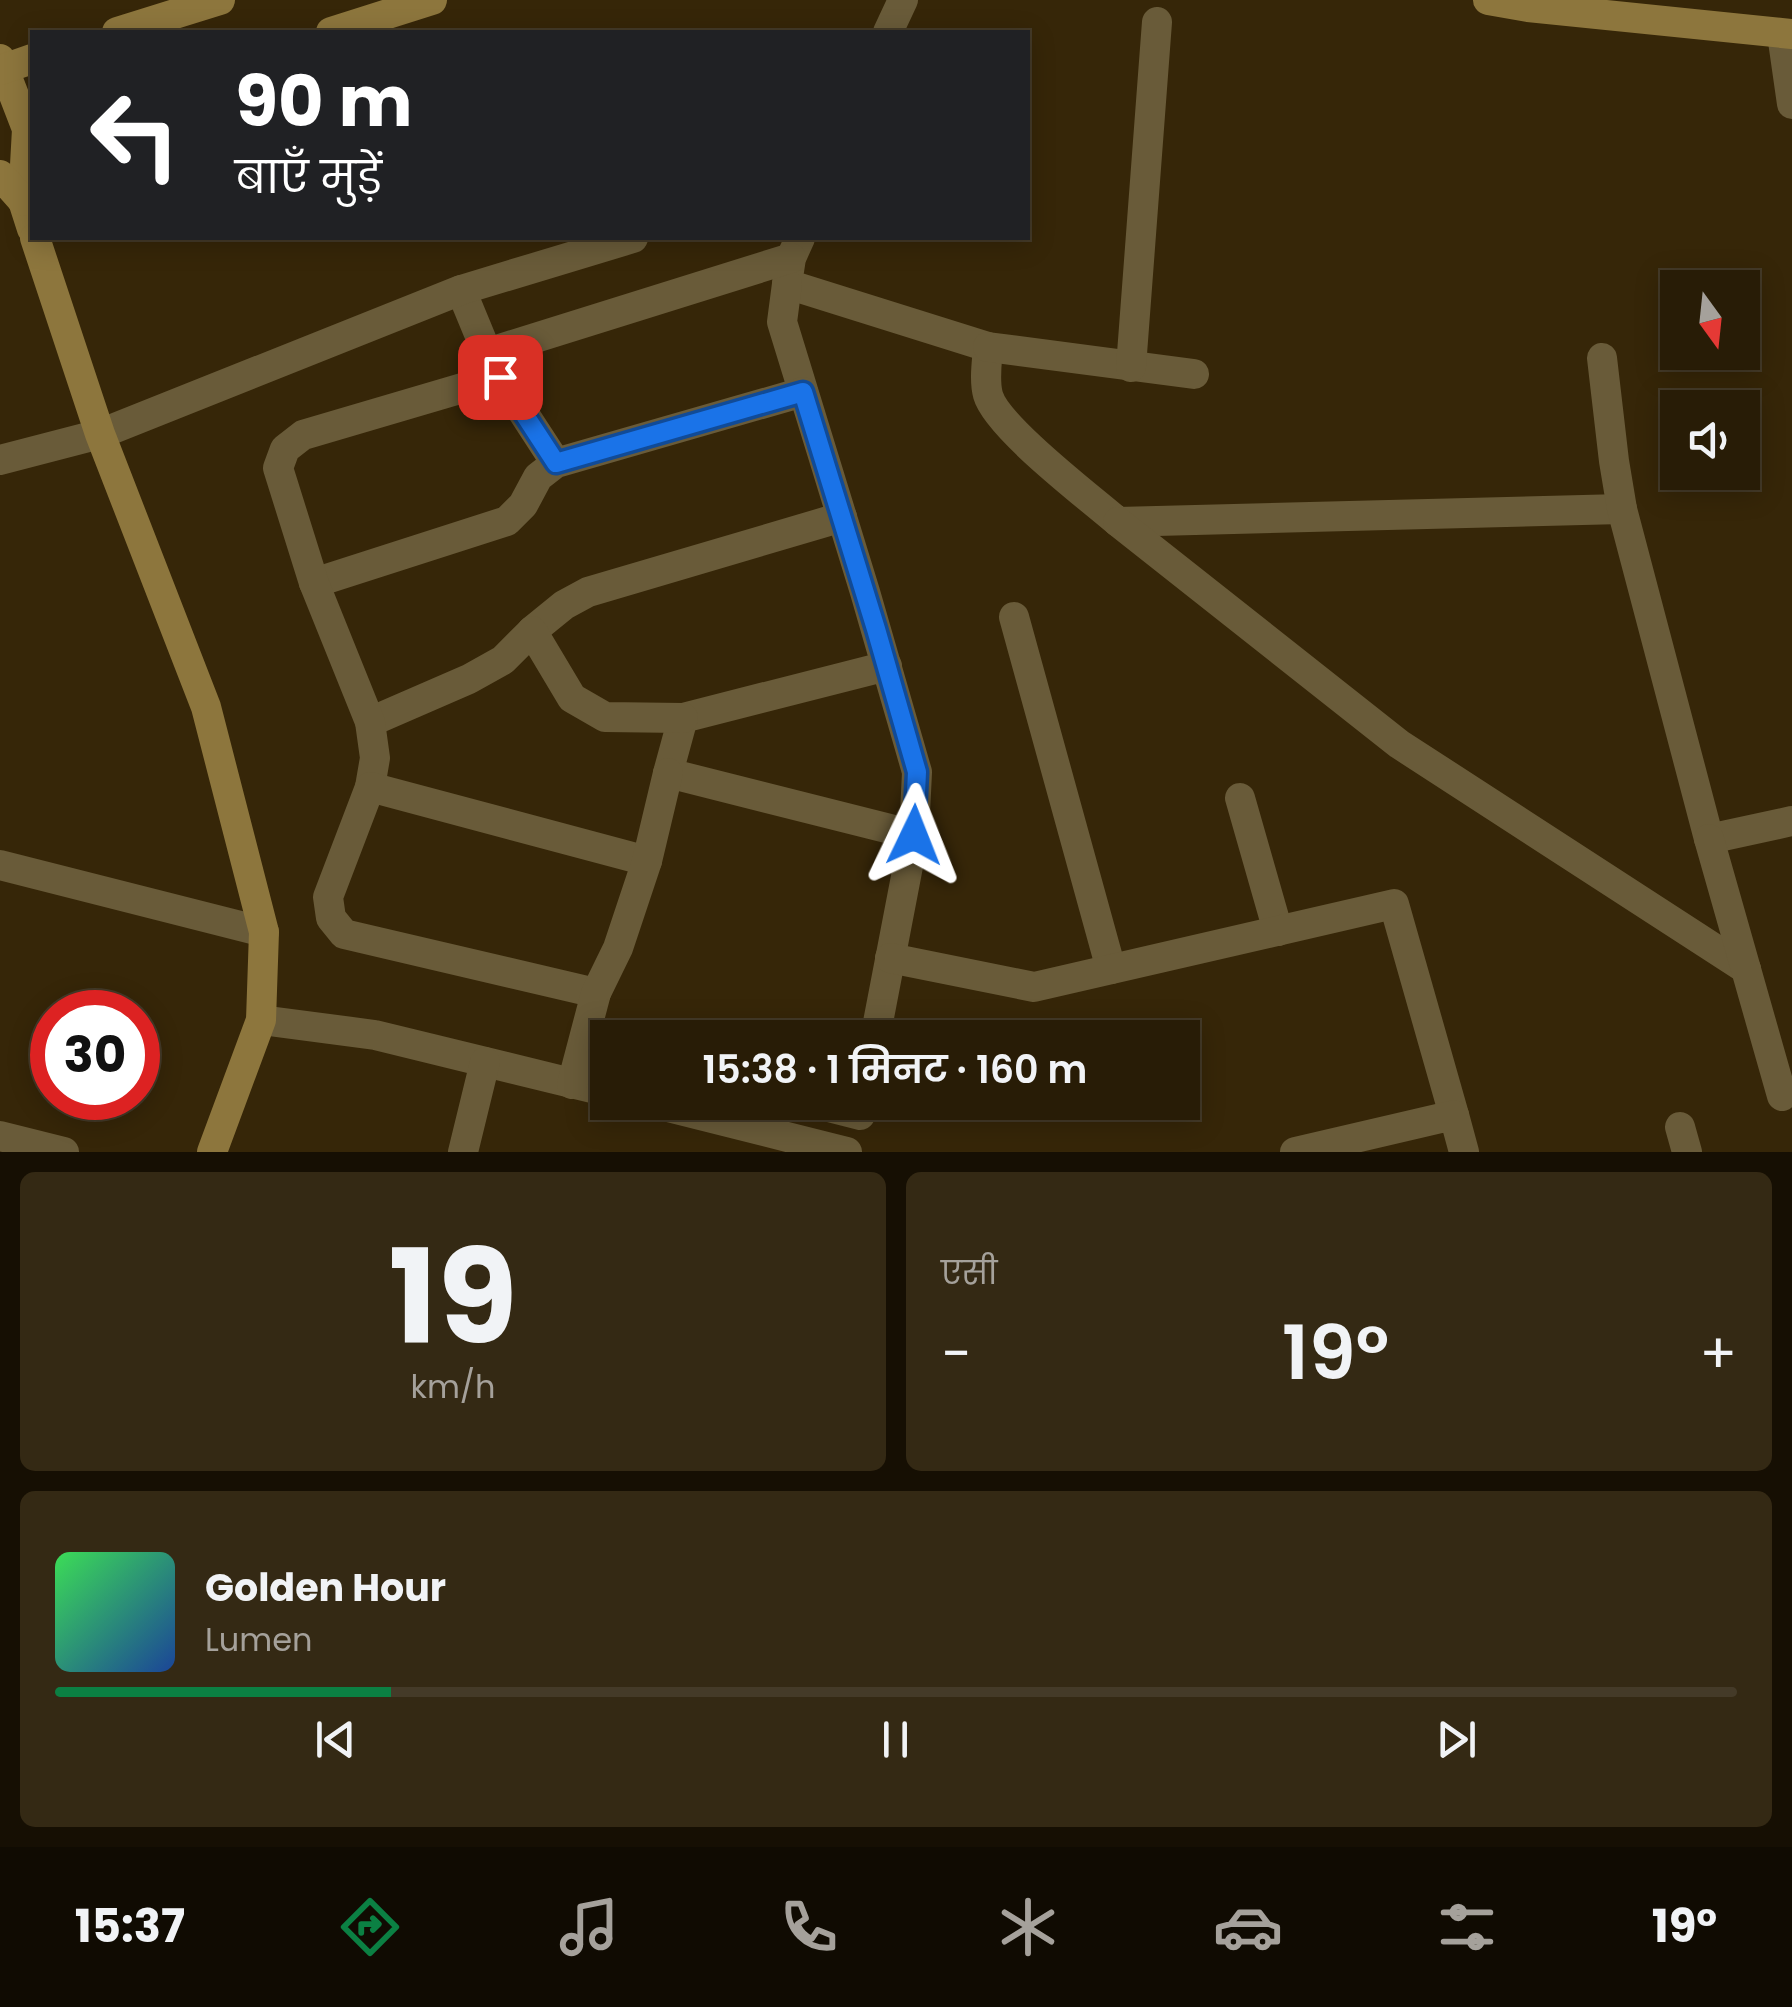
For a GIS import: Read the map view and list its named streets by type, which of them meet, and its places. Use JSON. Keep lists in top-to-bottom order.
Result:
{
  "north": "bottom",
  "page": {
    "turn": ["90 m", "बाएँ मुड़ें"],
    "limit": "30",
    "trip": "15:38 · 1 मिनट · 160 m",
    "tile": [
      ["19", "km/h"],
      "एसी"
    ],
    "heat": ["−", "19°", "+"],
    "song": ["Golden Hour", "Lumen"],
    "tabs": ["15:37", "19°"]
  }
}
